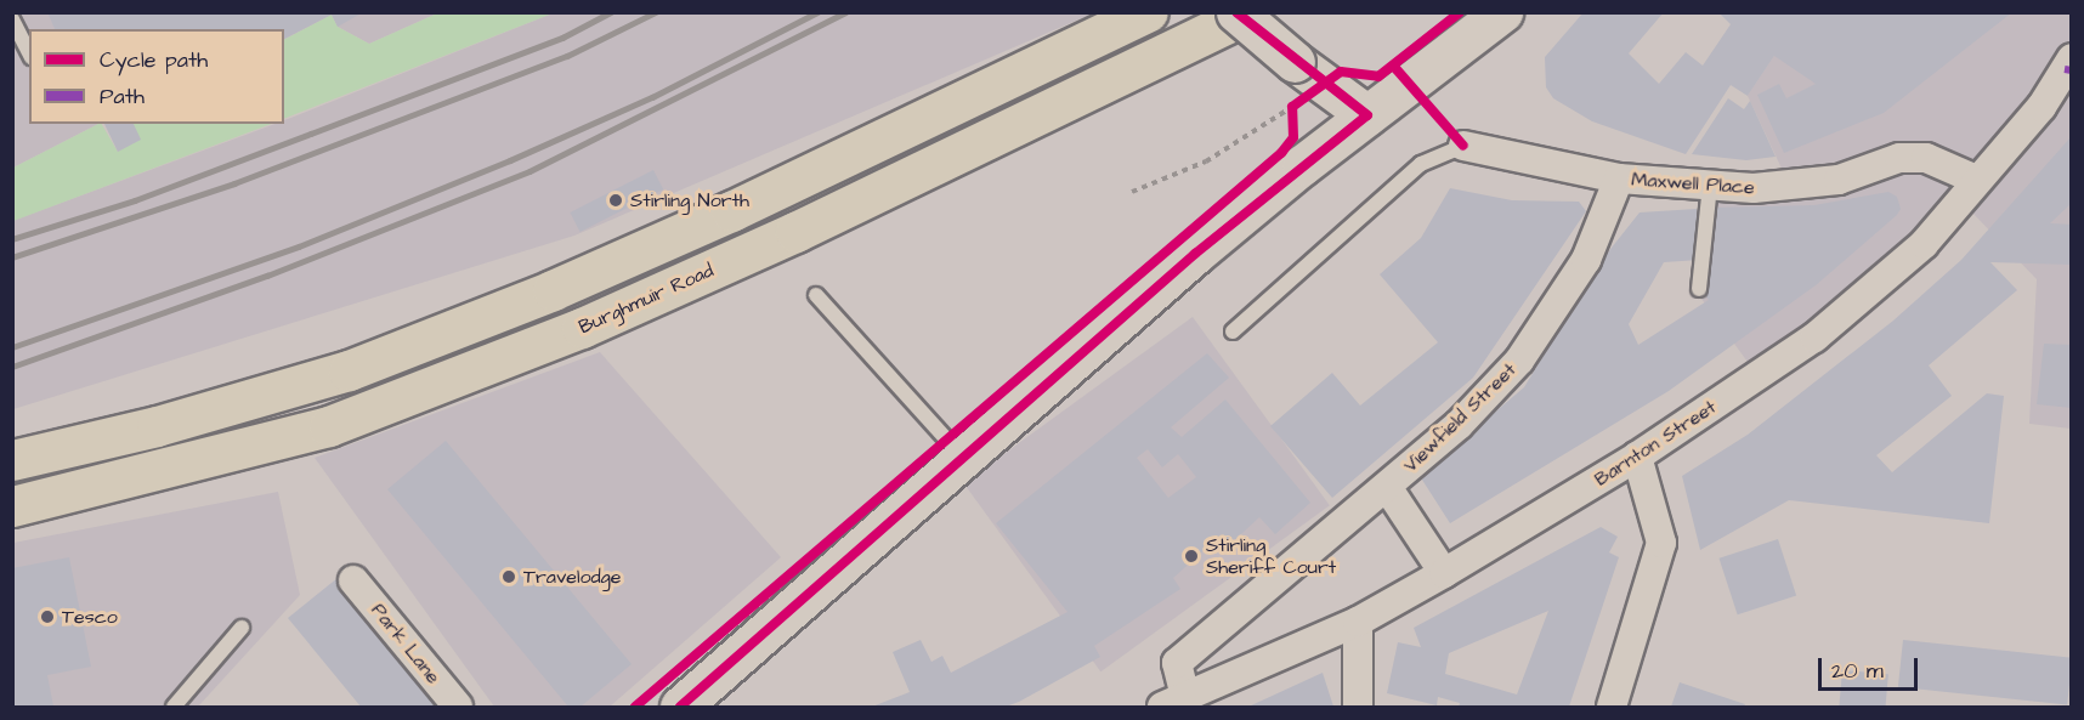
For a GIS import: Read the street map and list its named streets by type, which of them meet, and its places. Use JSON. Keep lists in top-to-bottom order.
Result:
{
  "streets": {
    "main road": ["Burghmuir Road"],
    "street": [
      "Maxwell Place",
      "Viewfield Street",
      "Barnton Street",
      "Park Lane"
    ]
  },
  "crossings": [
    ["Maxwell Place", "Viewfield Street"],
    ["Maxwell Place", "Barnton Street"],
    ["Viewfield Street", "Barnton Street"]
  ],
  "places": [
    "Stirling North",
    "Stirling Sheriff Court",
    "Travelodge",
    "Tesco"
  ],
  "legend": ["Cycle path", "Path"],
  "scale_bar": "20 m"
}
